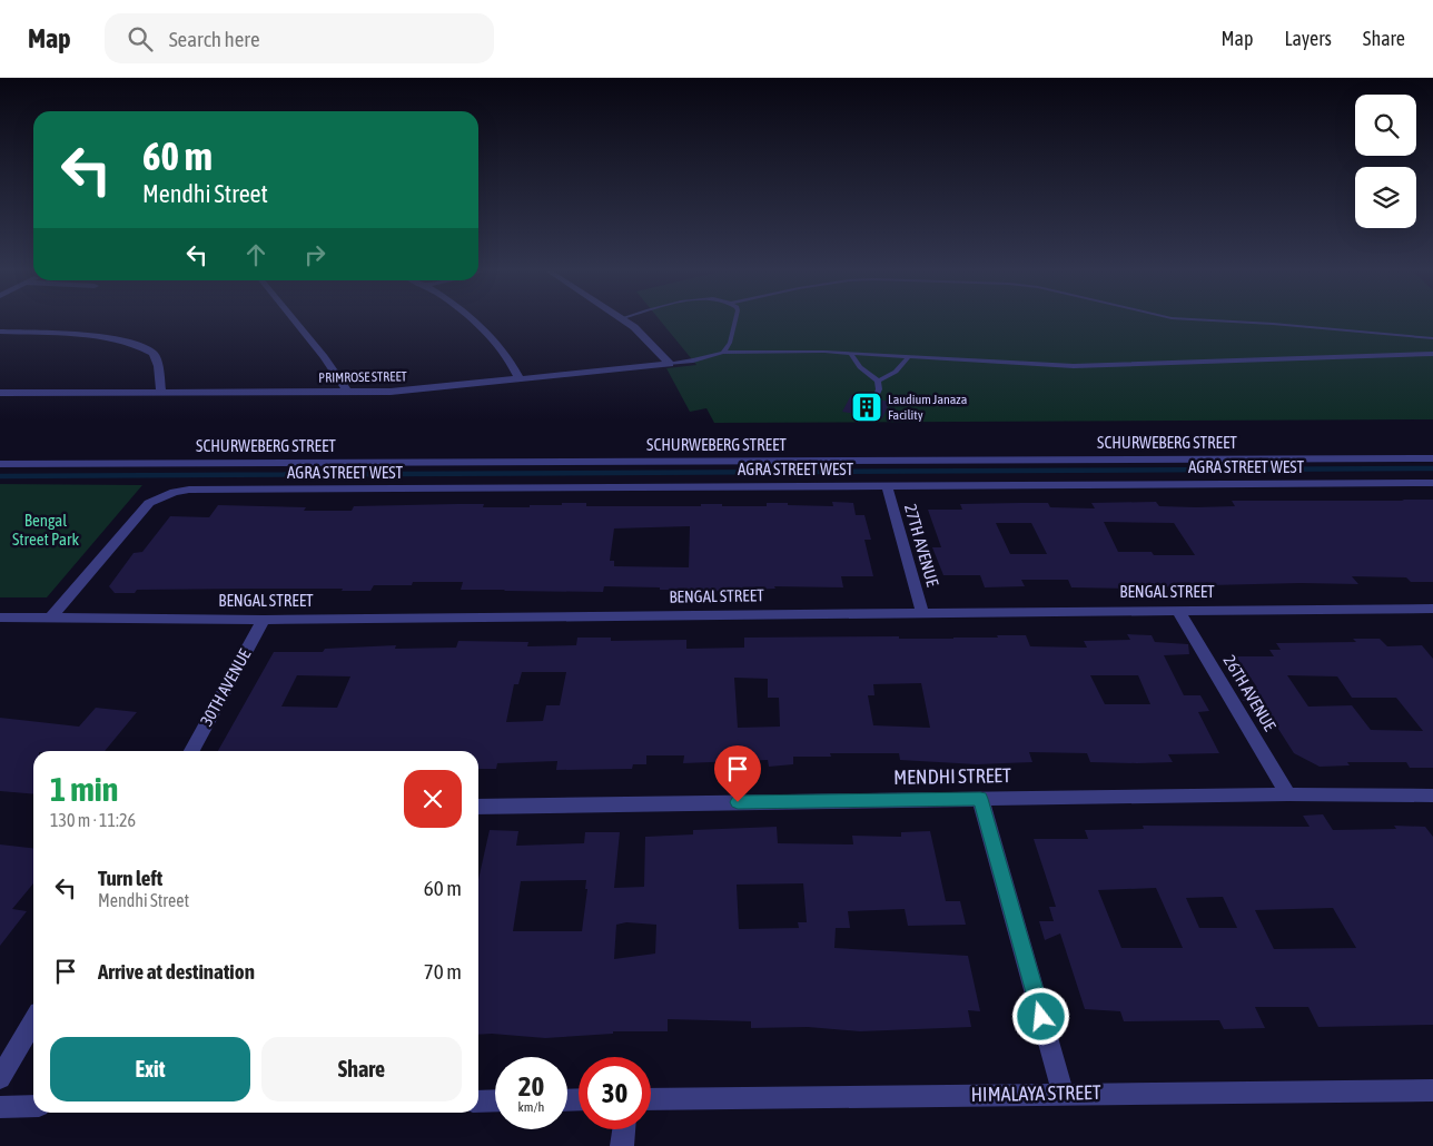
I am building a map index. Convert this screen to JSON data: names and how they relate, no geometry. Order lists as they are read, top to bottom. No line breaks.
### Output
{"streets":{"street":["PRIMROSE STREET","SCHURWEBERG STREET","AGRA STREET WEST","27TH AVENUE","BENGAL STREET","30TH AVENUE","26TH AVENUE","MENDHI STREET","HIMALAYA STREET"]},"crossings":[["AGRA STREET WEST","27TH AVENUE"],["AGRA STREET WEST","BENGAL STREET"],["27TH AVENUE","BENGAL STREET"],["BENGAL STREET","30TH AVENUE"],["BENGAL STREET","26TH AVENUE"],["26TH AVENUE","MENDHI STREET"]],"parks":["Bengal Street Park"],"places":{"building":["Laudium Janaza Facility"]},"page":{"header":"Map","search":"Search here","nav":["Map","Layers","Share"],"turn":["60 m","Mendhi Street"],"heading":["1 min","130 m · 11:26"],"list":[{"name":"Turn left","note":"Mendhi Street","value":"60 m"},{"name":"Arrive at destination","value":"70 m"}],"buttons":["Exit","Share"],"speed":"20 km/h","limit":"30"}}
